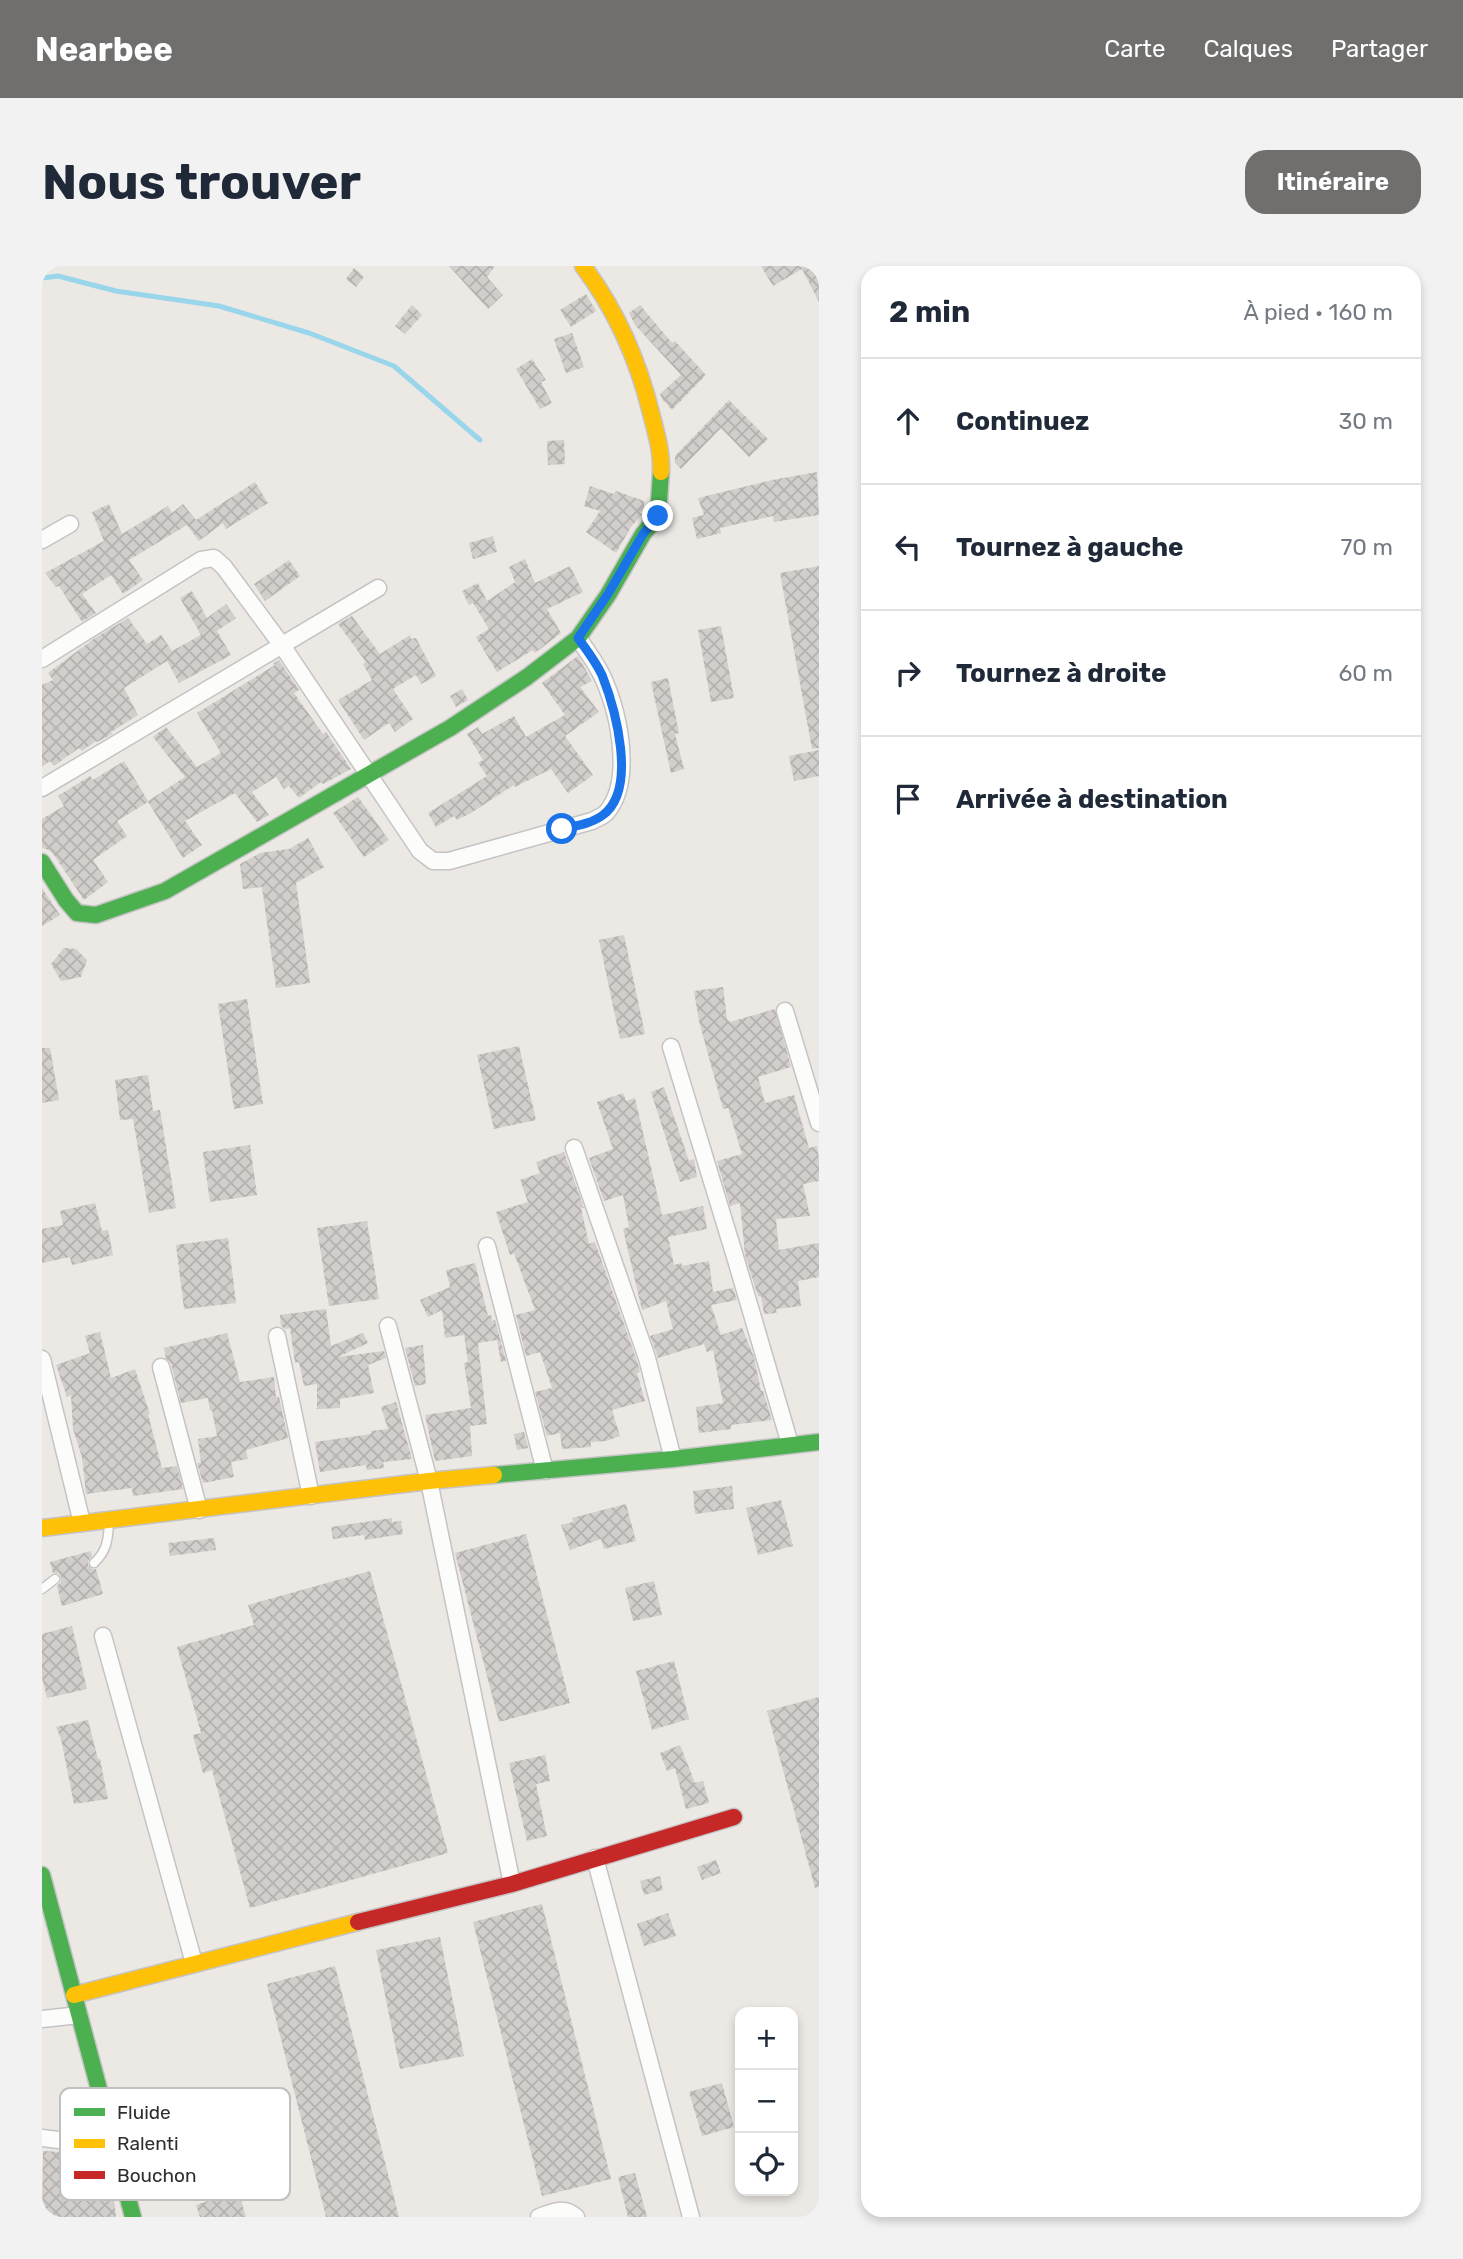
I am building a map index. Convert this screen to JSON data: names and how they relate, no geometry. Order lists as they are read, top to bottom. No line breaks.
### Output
{"legend":["Fluide","Ralenti","Bouchon"],"page":{"header":"Nearbee","nav":["Carte","Calques","Partager"],"buttons":"Itinéraire","title":"Nous trouver","heading":["2 min","À pied · 160 m"],"list":[["Continuez","30 m"],["Tournez à gauche","70 m"],["Tournez à droite","60 m"],"Arrivée à destination"],"map_buttons":["+","−"]}}
